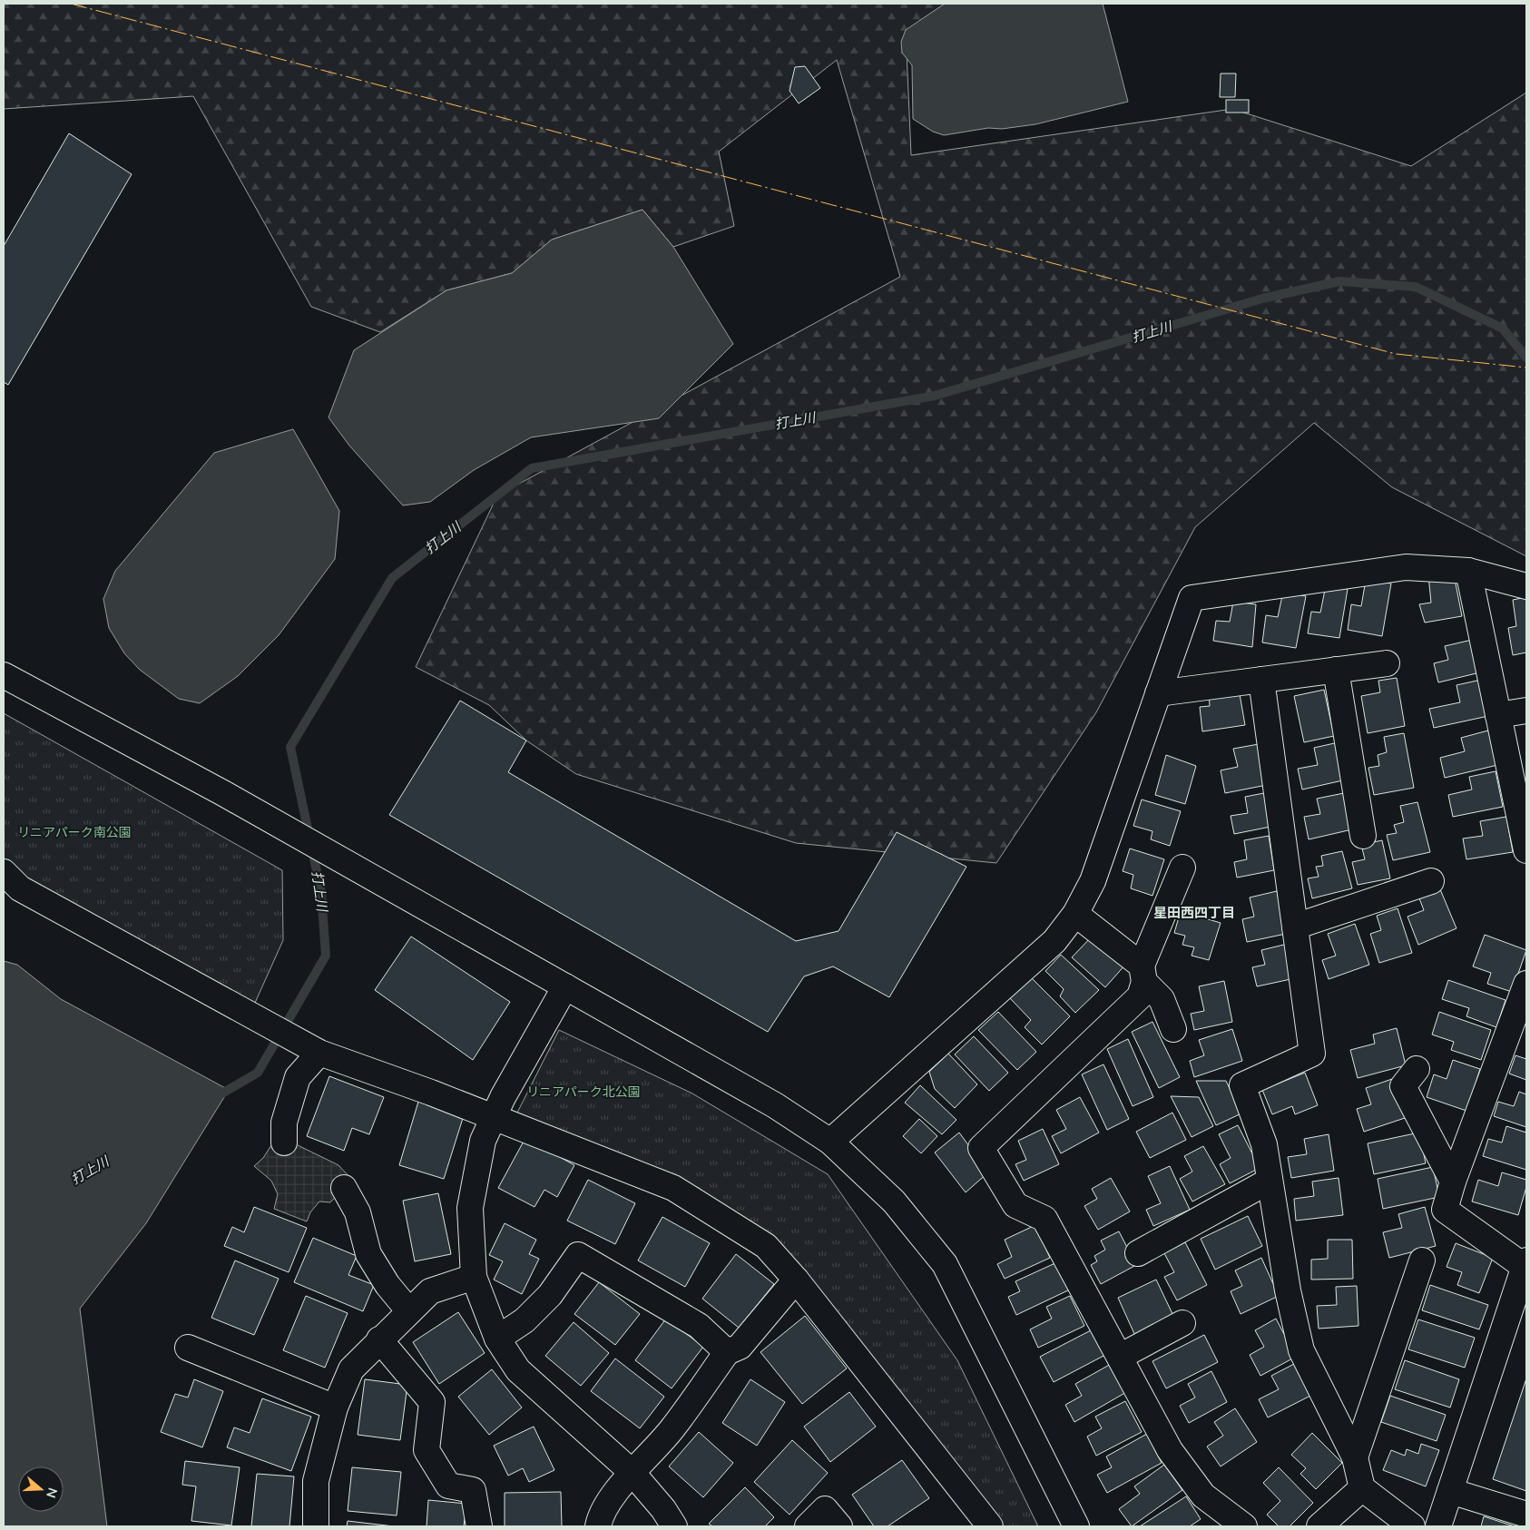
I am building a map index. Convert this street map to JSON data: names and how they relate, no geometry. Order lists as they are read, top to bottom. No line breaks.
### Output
{"districts":["星田西四丁目"],"water":["打上川"],"parks":["リニアパーク南公園","リニアパーク北公園"],"north":"right"}
